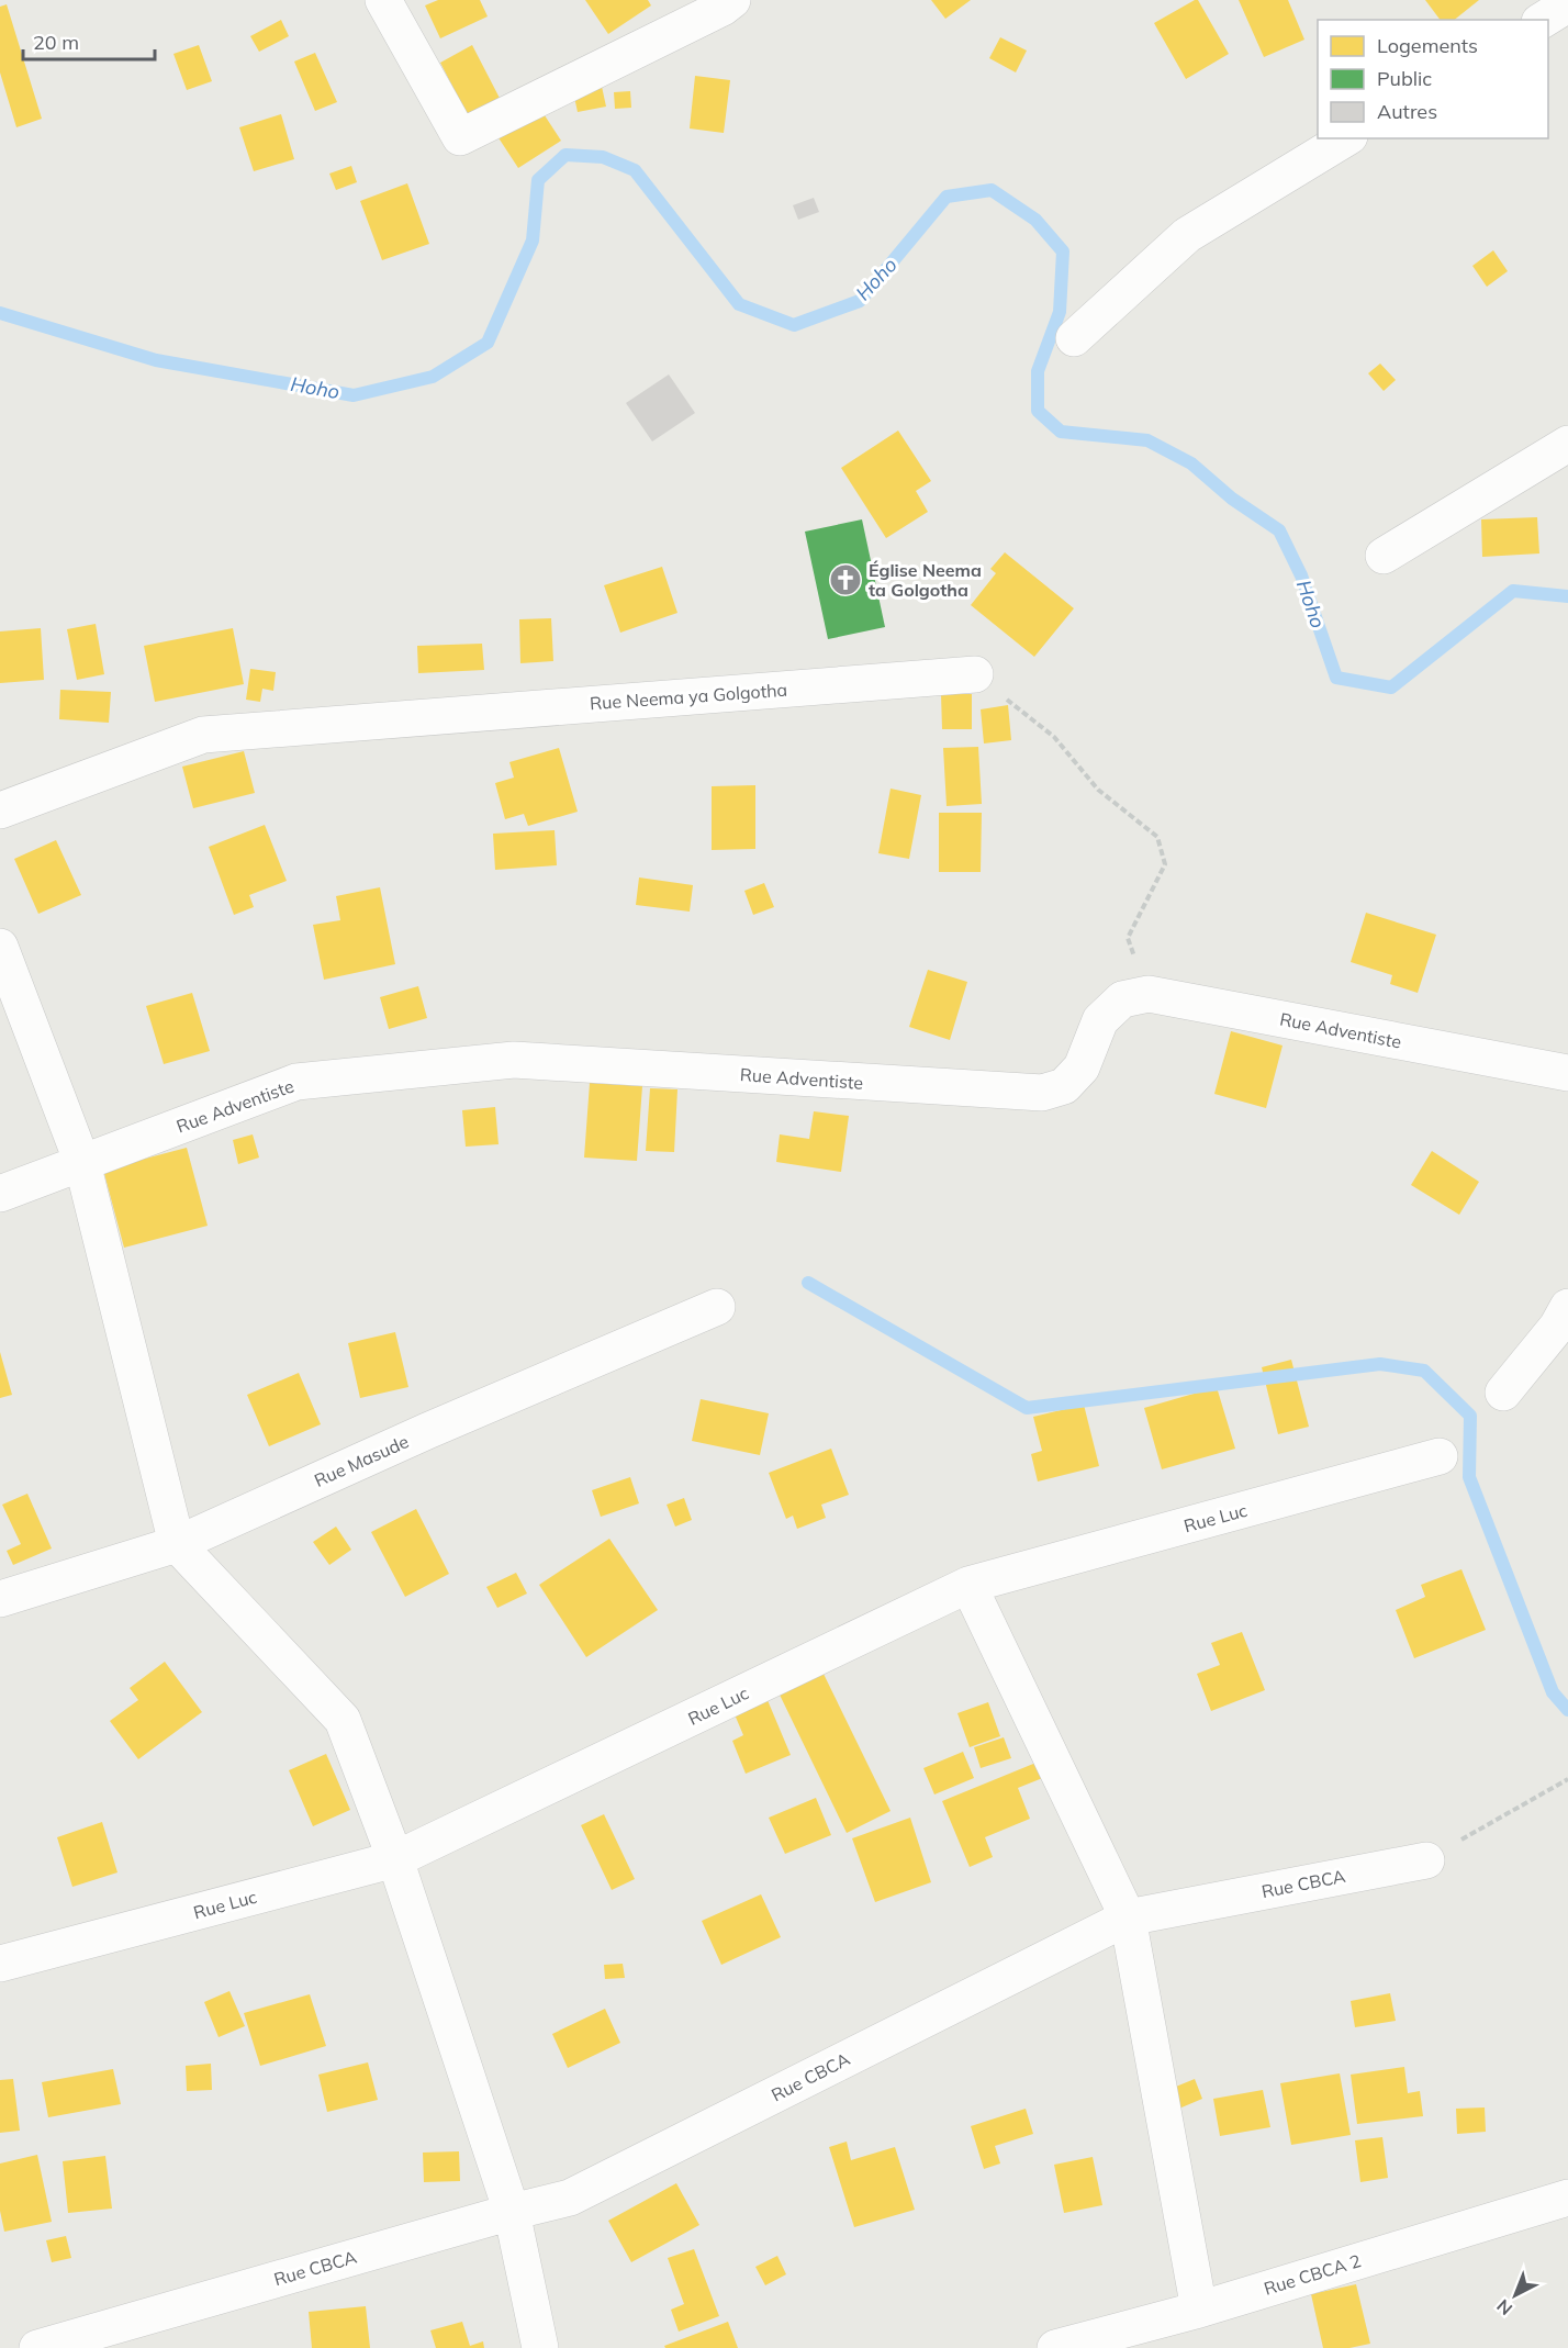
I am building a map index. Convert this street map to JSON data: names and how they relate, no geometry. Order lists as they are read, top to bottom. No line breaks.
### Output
{"streets":{"street":["Rue Neema ya Golgotha","Rue Adventiste","Rue Masude","Rue Luc","Rue CBCA","Rue CBCA 2"]},"water":["Hoho"],"places":{"church":["Église Neema ta Golgotha"]},"legend":["Logements","Public","Autres"],"scale_bar":"20 m","north":"bottom left"}
